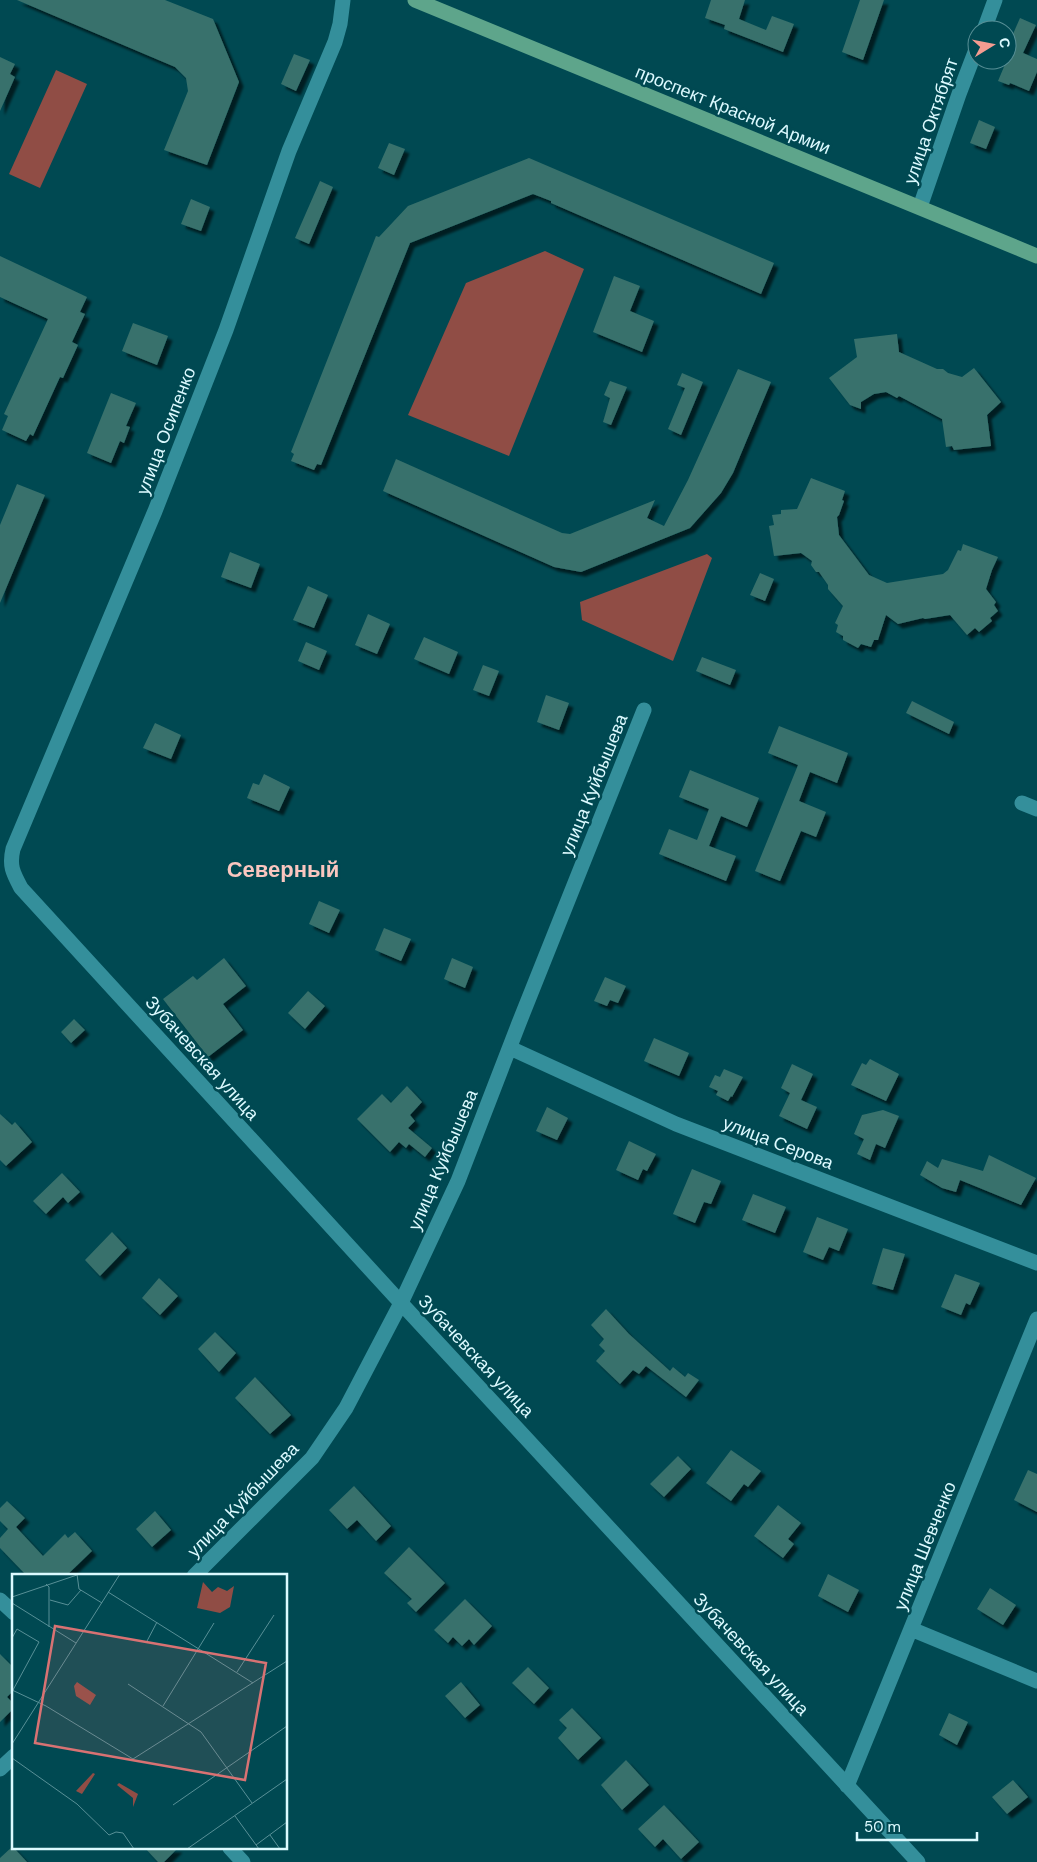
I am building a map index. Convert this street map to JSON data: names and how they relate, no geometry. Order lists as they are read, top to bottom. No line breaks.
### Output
{"streets":{"main road":["проспект Красной Армии"],"street":["улица Октябрят","улица Осипенко","улица Куйбышева","Зубачевская улица","улица Серова","улица Шевченко"]},"crossings":[["проспект Красной Армии","улица Октябрят"],["улица Осипенко","Зубачевская улица"],["улица Куйбышева","Зубачевская улица"],["улица Куйбышева","улица Серова"],["Зубачевская улица","улица Шевченко"]],"districts":["Северный"],"scale_bar":"50 m","north":"right"}
